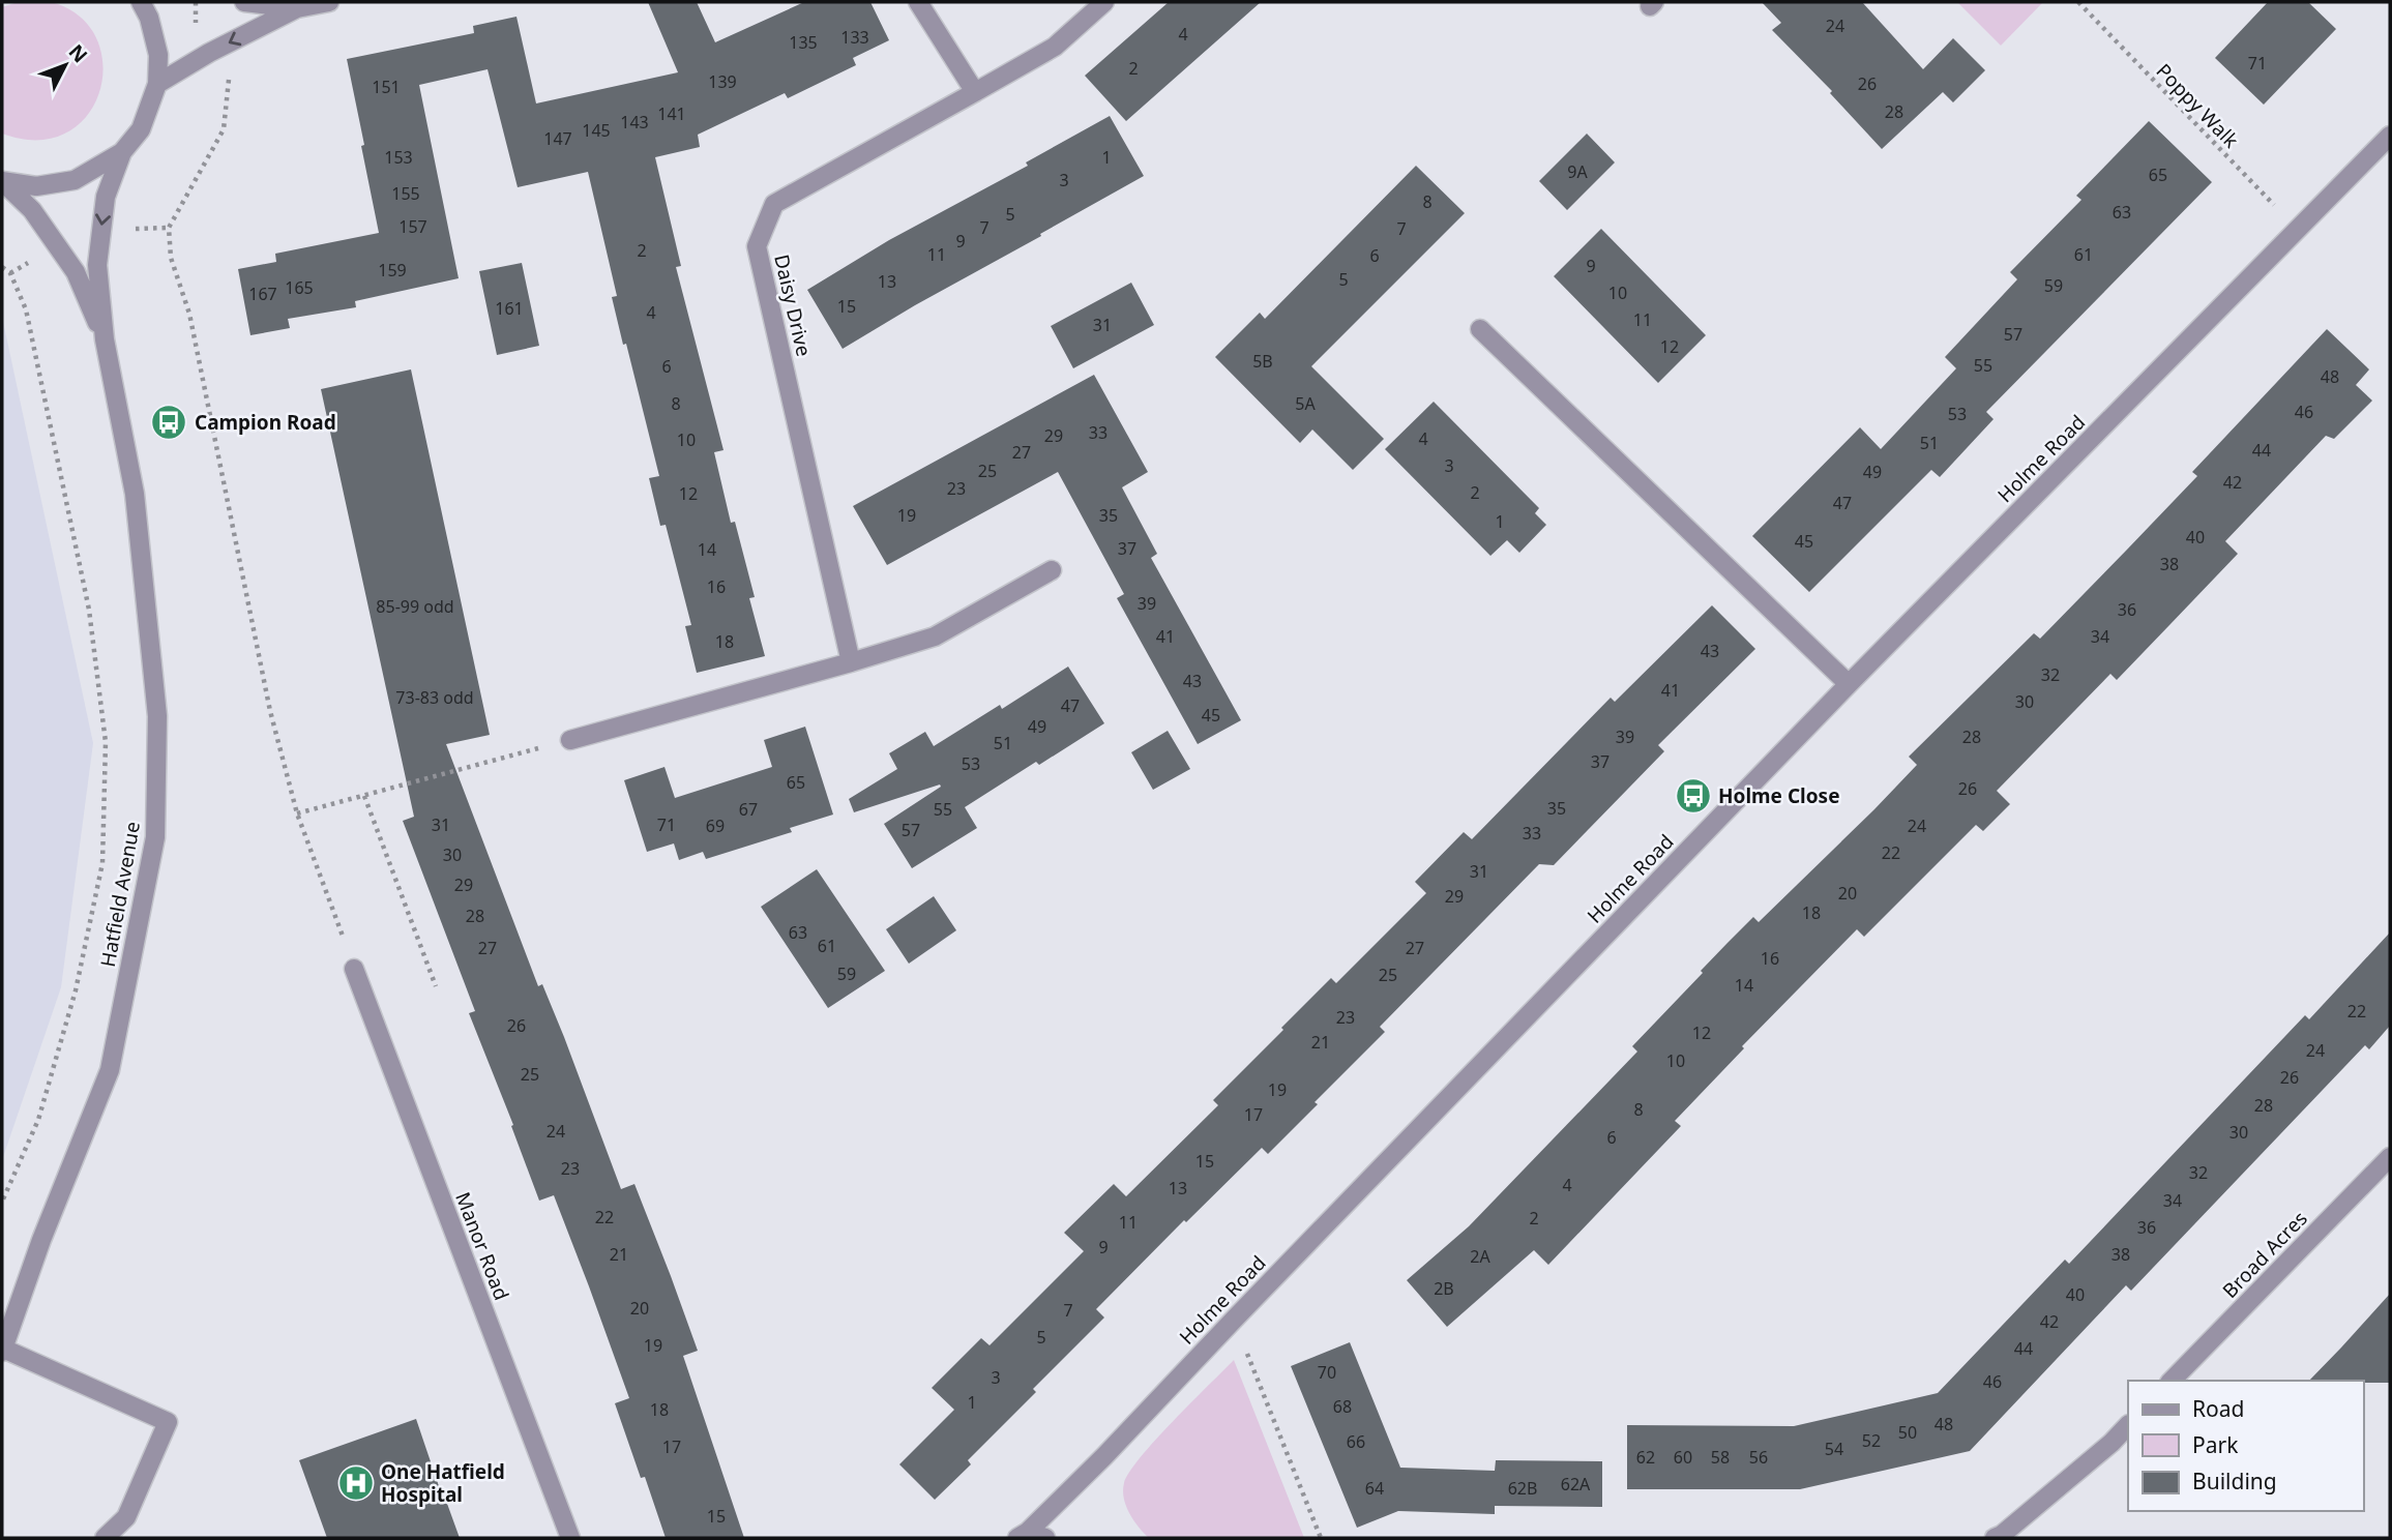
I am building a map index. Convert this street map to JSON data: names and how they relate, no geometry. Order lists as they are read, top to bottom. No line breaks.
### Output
{"streets":{"street":["Daisy Drive","Holme Road","Hatfield Avenue","Manor Road","Broad Acres"],"path":["Poppy Walk"]},"crossings":[["Poppy Walk","Holme Road"]],"places":{"bus stop":["Campion Road","Holme Close"],"hospital":["One Hatfield Hospital"]},"house_numbers":["24","4","133","135","71","2","139","26","151","28","141","143","145","147","153","1","9A","65","3","155","8","63","5","157","7","7","9","2","11","61","6","9","159","5","13","59","165","10","167","15","161","4","11","31","57","12","5B","55","6","48","8","5A","46","53","33","29","4","10","51","44","27","3","25","49","42","23","2","12","47","19","35","1","40","45","37","14","38","16","39","85-99 odd","36","41","34","18","43","32","43","41","73-83 odd","30","47","45","49","39","28","51","37","53","65","26","35","67","55","31","71","69","24","57","33","22","30","31","29","20","29","18","28","63","61","27","27","16","59","25","14","22","23","26","12","21","24","10","25","26","19","28","8","17","24","30","6","15","23","32","4","13","34","22","2","11","36","9","21","38","2A","2B","40","20","7","42","5","19","44","70","3","46","1","68","18","48","50","52","66","17","54","62","60","58","56","62A","64","62B","15"],"legend":["Road","Park","Building"],"north":"top right"}
